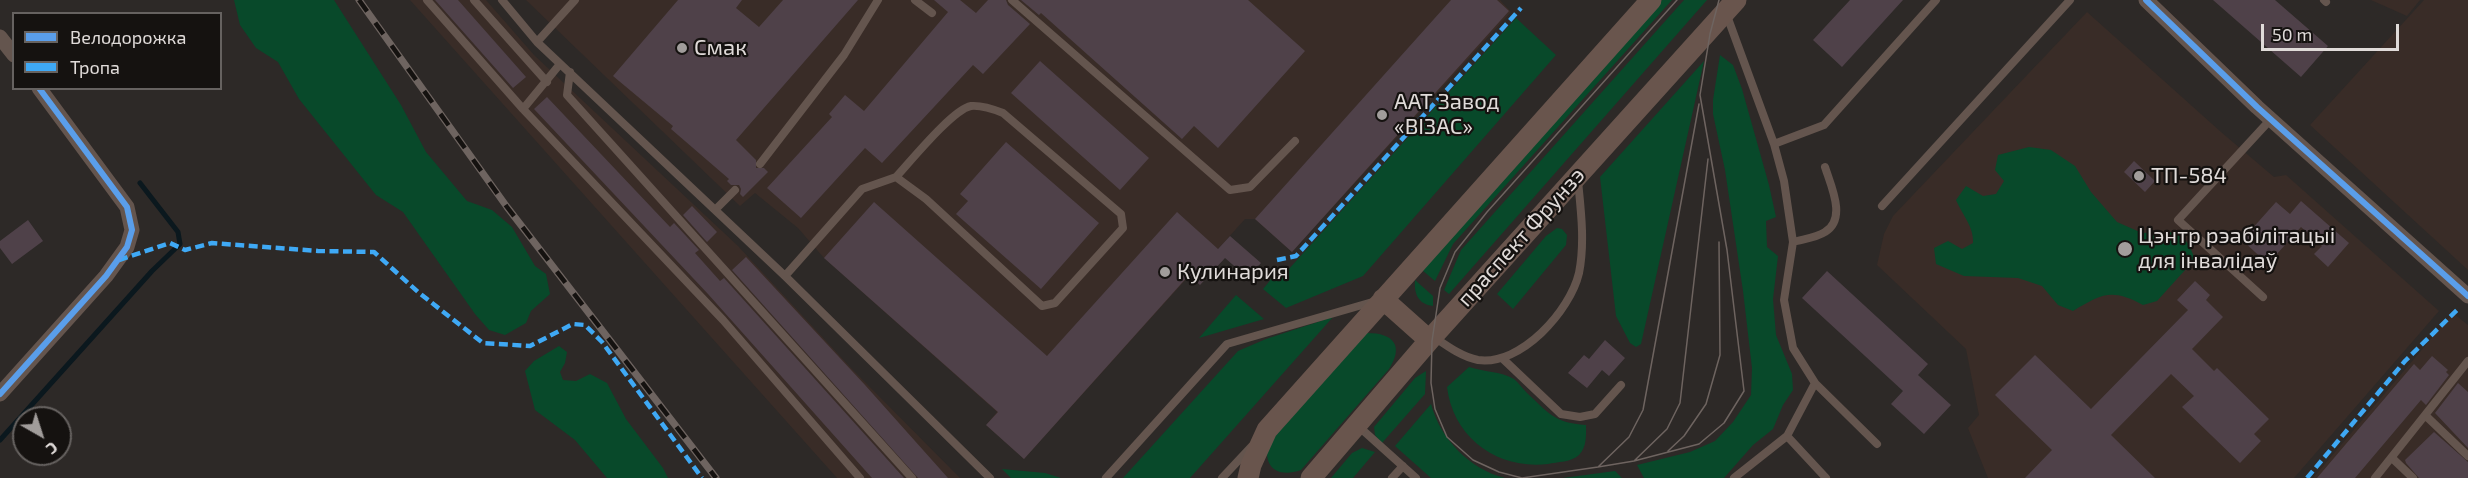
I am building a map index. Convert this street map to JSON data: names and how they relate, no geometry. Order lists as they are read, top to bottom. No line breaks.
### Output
{"streets":{"main road":["праспект Фрунзэ"]},"places":["Смак","ААТ Завод «ВІЗАС»","ТП-584","Цэнтр рэабілітацыі для інвалідаў","Кулинария"],"legend":["Велодорожка","Тропа"],"scale_bar":"50 m","north":"bottom right"}
